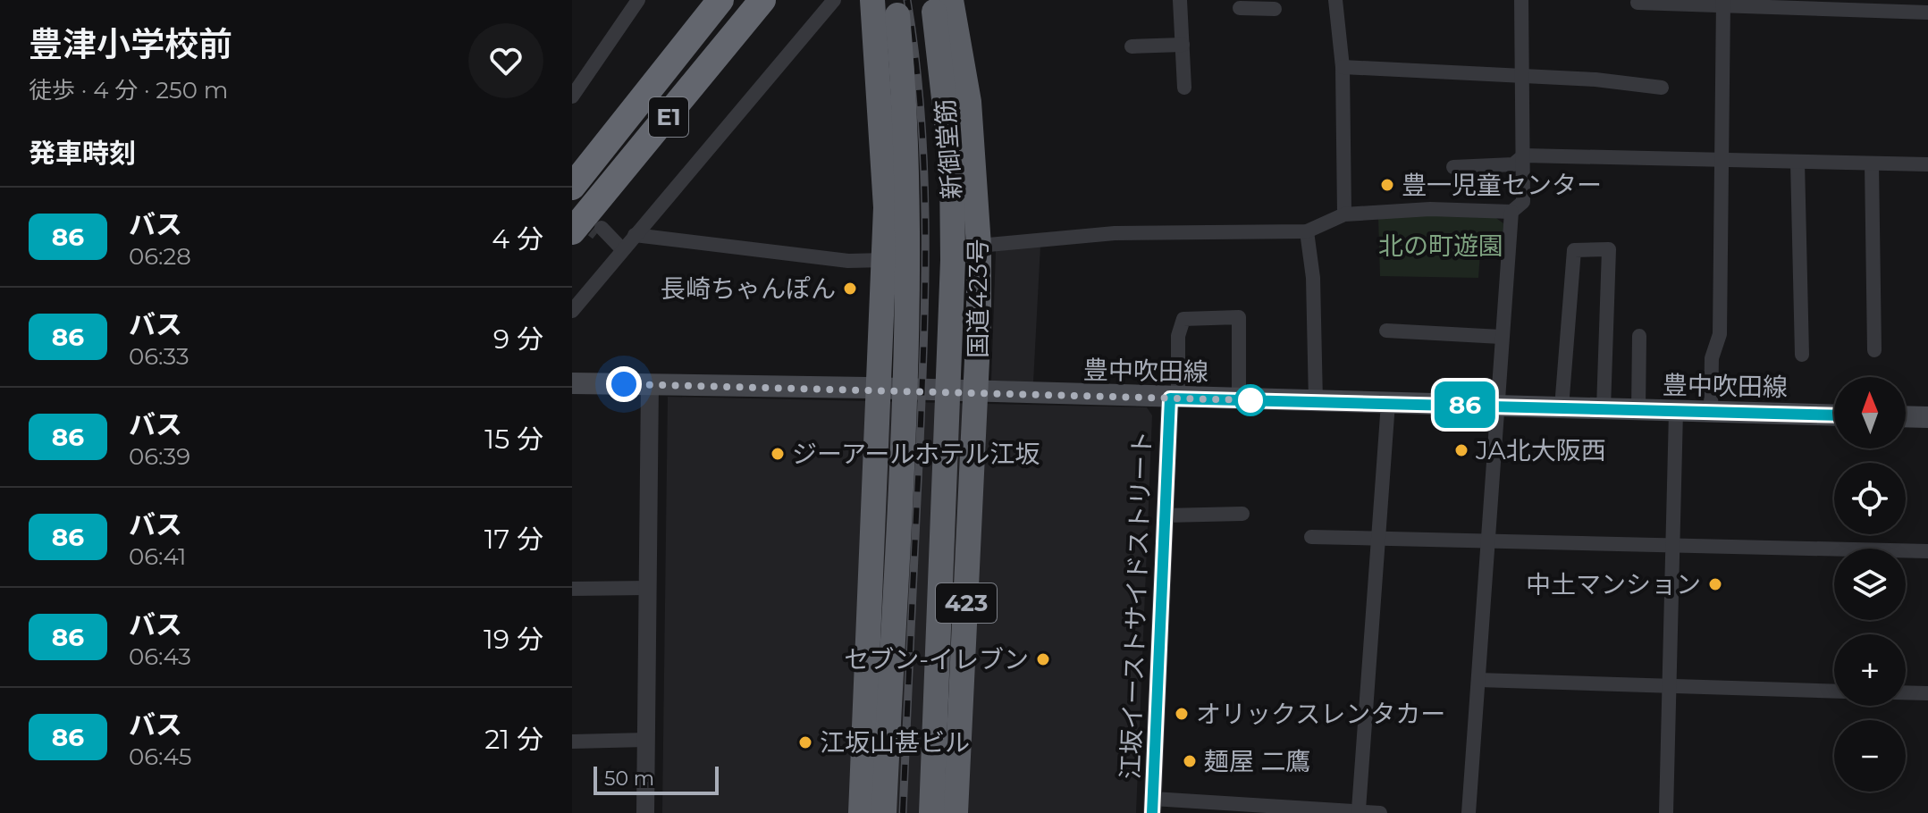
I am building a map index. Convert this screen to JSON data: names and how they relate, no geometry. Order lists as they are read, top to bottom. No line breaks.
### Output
{"streets":{"highway":["E1","新御堂筋","国道423号","423"],"main road":["豊中吹田線"],"street":["江坂イーストサイドストリート"]},"crossings":[["新御堂筋","国道423号"],["国道423号","豊中吹田線"],["豊中吹田線","江坂イーストサイドストリート"]],"parks":["北の町遊園"],"places":["豊一児童センター","長崎ちゃんぽん","JA北大阪西","ジーアールホテル江坂","中土マンション","セブン-イレブン","オリックスレンタカー","江坂山甚ビル","麺屋 二鷹"],"lines":["bus line 86"],"scale_bar":"50 m","north":"top","page":{"heading":[["豊津小学校前","徒歩 · 4 分 · 250 m"],"発車時刻"],"on_map":"86","list":[{"mark":"86","name":"バス","note":"06:28","value":"4 分"},{"mark":"86","name":"バス","note":"06:33","value":"9 分"},{"mark":"86","name":"バス","note":"06:39","value":"15 分"},{"mark":"86","name":"バス","note":"06:41","value":"17 分"},{"mark":"86","name":"バス","note":"06:43","value":"19 分"},{"mark":"86","name":"バス","note":"06:45","value":"21 分"}],"map_buttons":["+","−"],"scale":"50 m"}}
